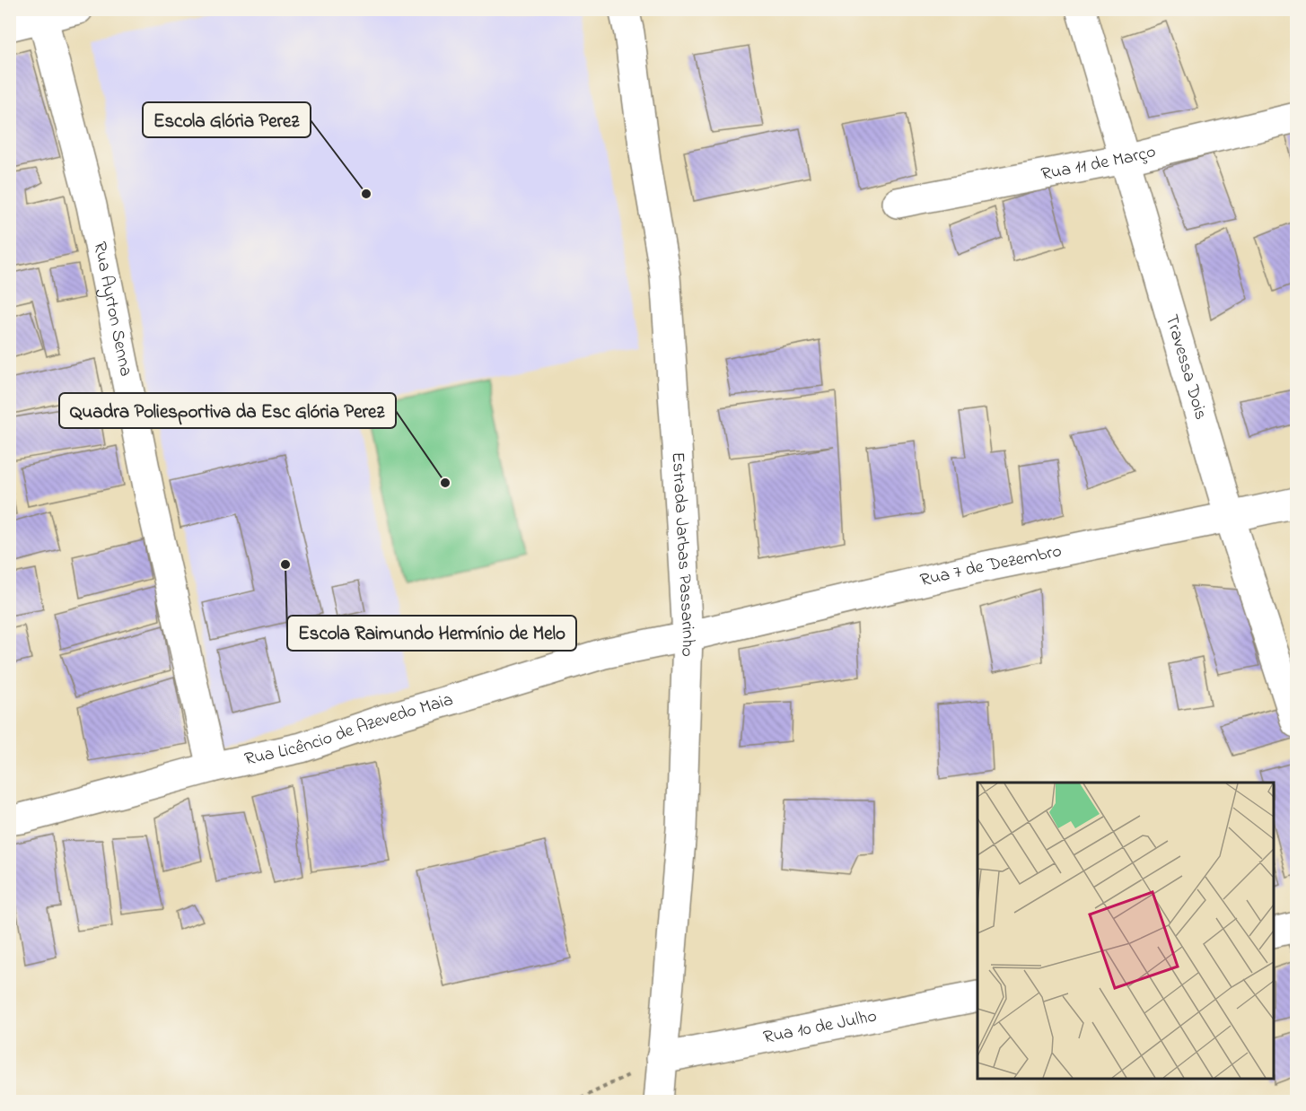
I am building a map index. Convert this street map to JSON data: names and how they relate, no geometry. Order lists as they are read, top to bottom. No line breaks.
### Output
{"streets":{"street":["Rua 11 de Março","Rua Ayrton Senna","Travessa Dois","Estrada Jarbas Passarinho","Rua 7 de Dezembro","Rua Licêncio de Azevedo Maia","Rua 10 de Julho"]},"crossings":[["Rua 11 de Março","Travessa Dois"],["Rua Ayrton Senna","Rua Licêncio de Azevedo Maia"],["Travessa Dois","Rua 7 de Dezembro"],["Estrada Jarbas Passarinho","Rua 7 de Dezembro"],["Estrada Jarbas Passarinho","Rua Licêncio de Azevedo Maia"],["Estrada Jarbas Passarinho","Rua 10 de Julho"],["Rua 7 de Dezembro","Rua Licêncio de Azevedo Maia"]],"places":["Escola Glória Perez","Quadra Poliesportiva da Esc Glória Perez","Escola Raimundo Hermínio de Melo"]}
